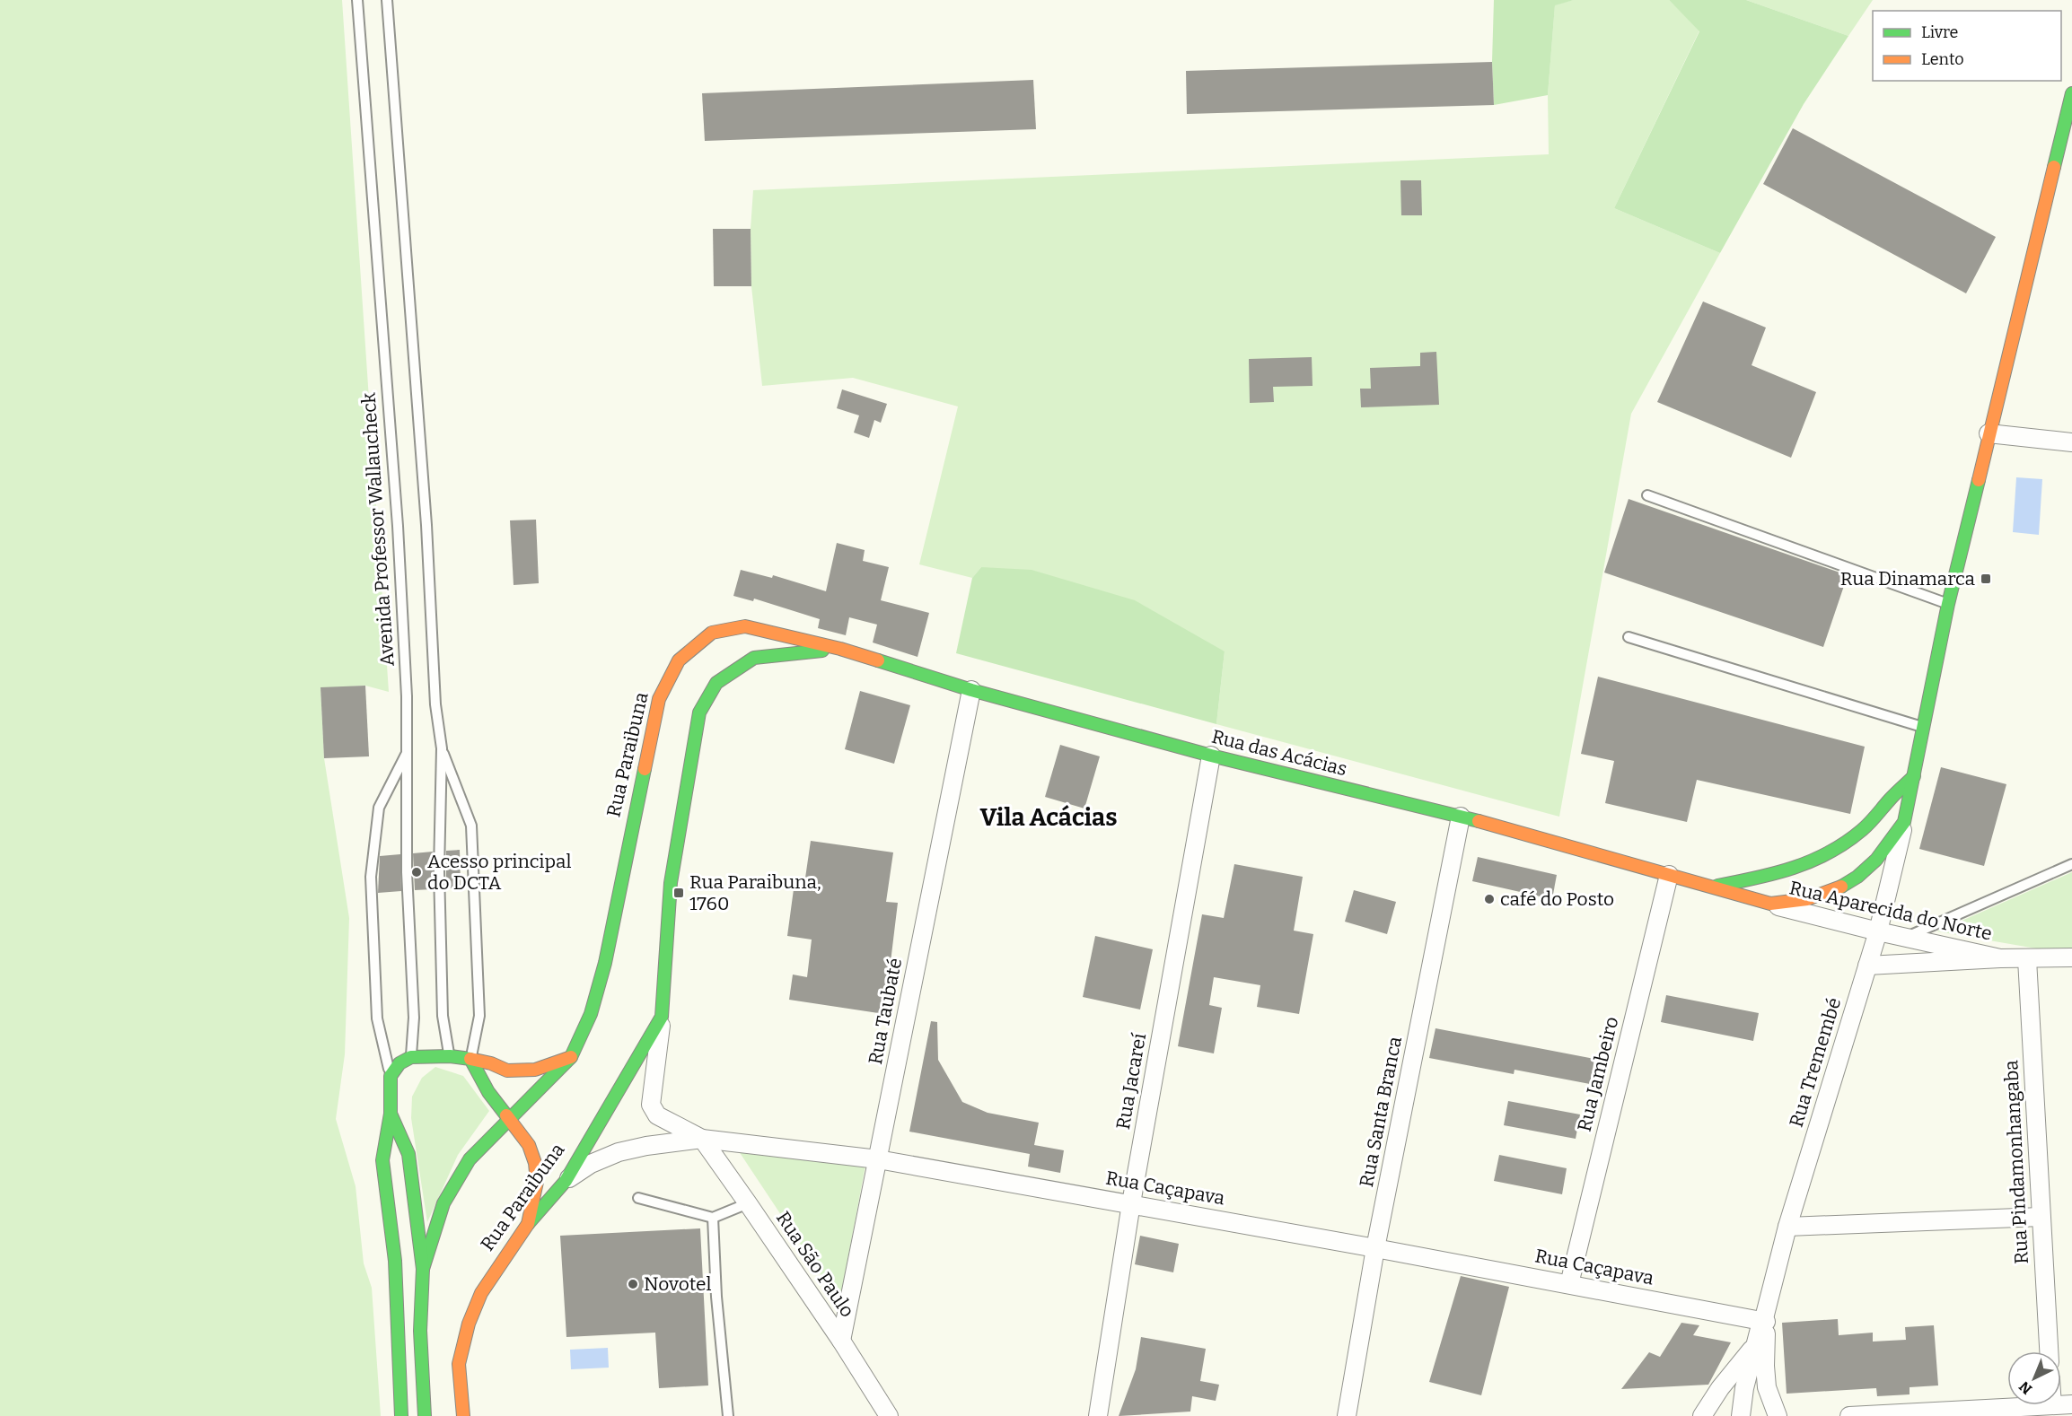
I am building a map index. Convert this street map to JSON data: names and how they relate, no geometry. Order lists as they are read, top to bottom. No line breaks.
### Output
{"streets":{"main road":["Rua das Acácias","Rua Paraibuna"],"street":["Rua Aparecida do Norte","Rua Taubaté","Rua Tremembé","Rua Jambeiro","Rua Jacareí","Rua Santa Branca","Rua Pindamonhangaba","Rua Caçapava","Rua São Paulo"],"lane":["Avenida Professor Wallaucheck"]},"crossings":[["Rua das Acácias","Rua Paraibuna"],["Rua das Acácias","Rua Aparecida do Norte"],["Rua das Acácias","Rua Taubaté"],["Rua das Acácias","Rua Tremembé"],["Rua das Acácias","Rua Jambeiro"],["Rua das Acácias","Rua Jacareí"],["Rua das Acácias","Rua Santa Branca"],["Rua Paraibuna","Rua Caçapava"],["Rua Paraibuna","Rua São Paulo"],["Rua Aparecida do Norte","Rua Tremembé"],["Rua Aparecida do Norte","Rua Pindamonhangaba"],["Rua Taubaté","Rua Caçapava"],["Rua Taubaté","Rua São Paulo"],["Rua Tremembé","Rua Caçapava"],["Rua Jambeiro","Rua Caçapava"],["Rua Jacareí","Rua Caçapava"],["Rua Santa Branca","Rua Caçapava"],["Rua Caçapava","Rua São Paulo"]],"districts":["Vila Acácias"],"places":{"transit":["Rua Dinamarca","Rua Paraibuna, 1760"],"other":["Acesso principal do DCTA","café do Posto","Novotel"]},"legend":["Livre","Lento"],"north":"bottom left"}
